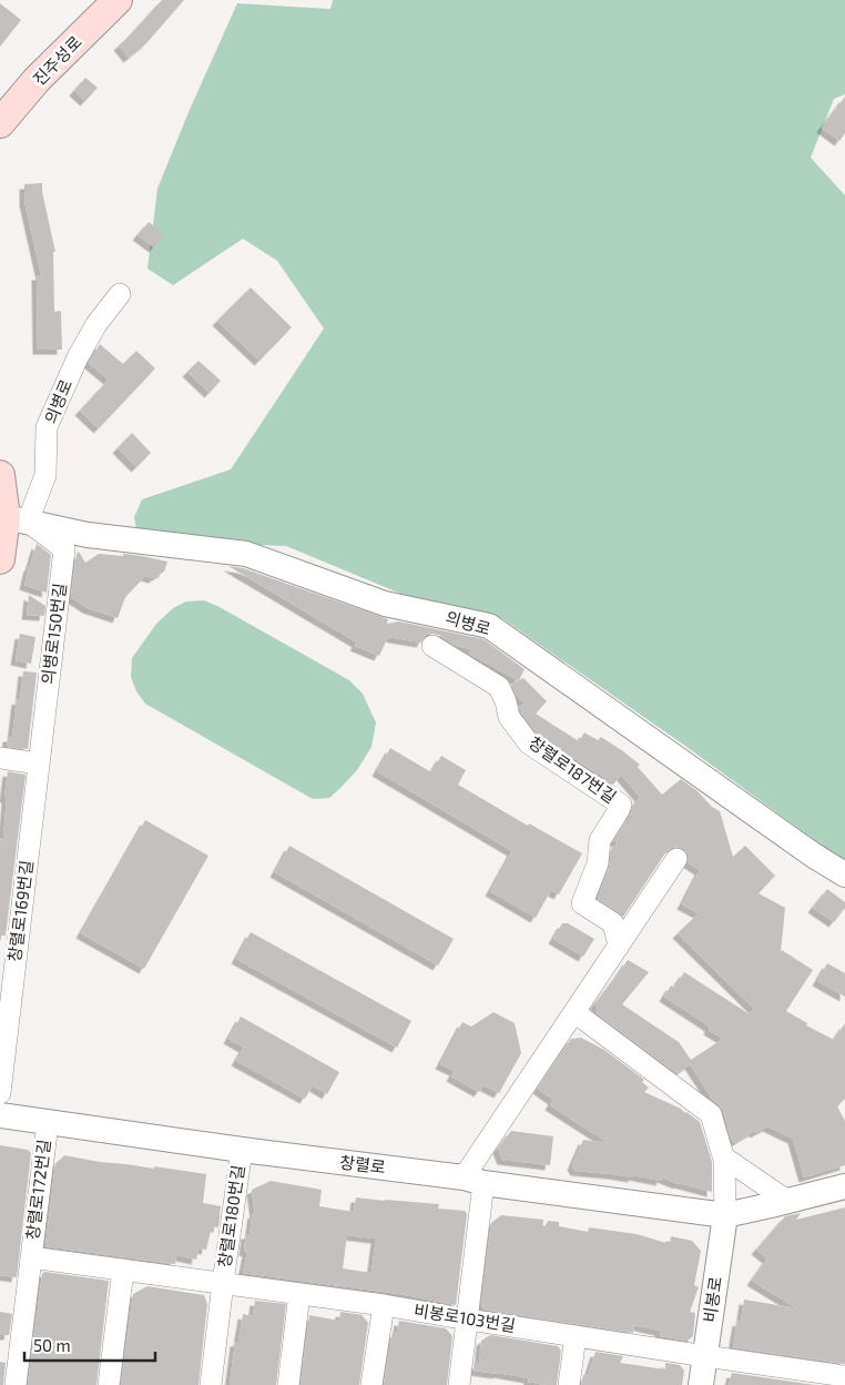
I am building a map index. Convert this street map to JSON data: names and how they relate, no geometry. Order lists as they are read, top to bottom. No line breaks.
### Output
{"streets":{"main road":["진주성로"],"street":["의병로","의병로150번길","창렬로187번길","창렬로169번길","창렬로","창렬로172번길","창렬로180번길","비봉로","비봉로103번길"]},"crossings":[["의병로","의병로150번길"],["의병로150번길","창렬로169번길"],["창렬로","창렬로172번길"],["창렬로","창렬로180번길"],["창렬로","비봉로"],["창렬로172번길","창렬로180번길"],["창렬로180번길","비봉로103번길"],["비봉로","비봉로103번길"]],"scale_bar":"50 m"}
